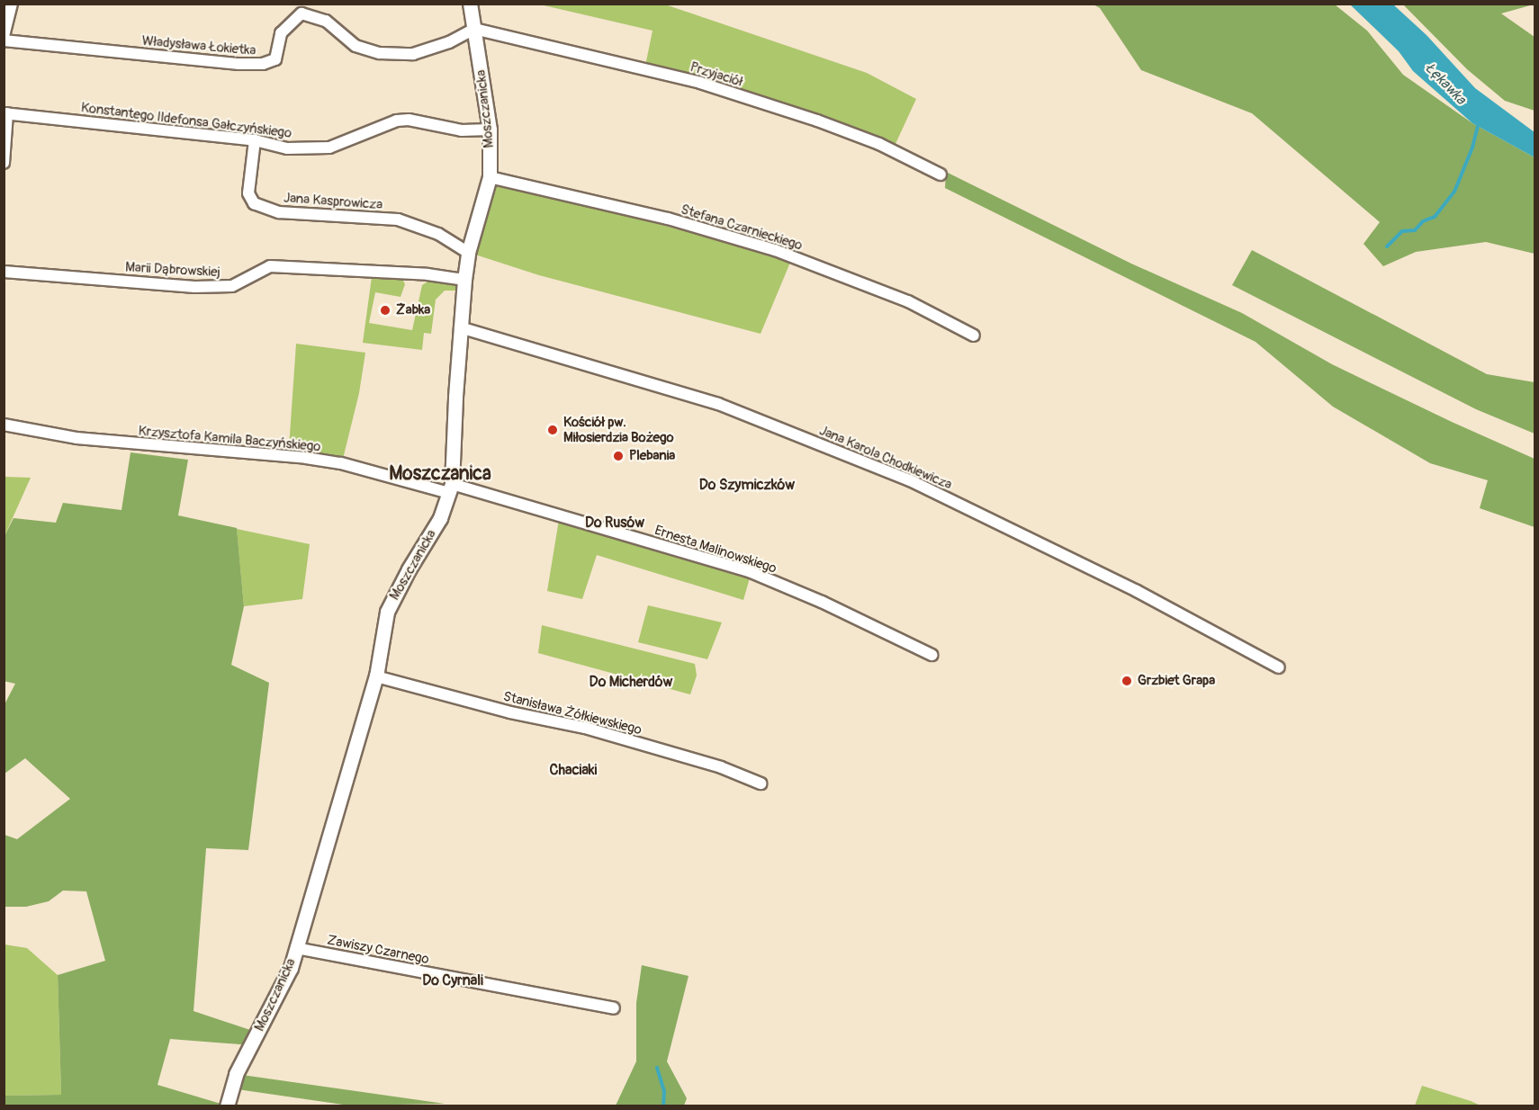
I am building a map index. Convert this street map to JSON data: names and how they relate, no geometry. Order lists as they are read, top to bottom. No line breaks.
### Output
{"streets":{"street":["Władysława Łokietka","Przyjaciół","Moszczanicka","Konstantego Ildefonsa Gałczyńskiego","Jana Kasprowicza","Stefana Czarnieckiego","Marii Dąbrowskiej","Krzysztofa Kamila Baczyńskiego","Jana Karola Chodkiewicza","Ernesta Malinowskiego","Stanisława Żółkiewskiego","Zawiszy Czarnego"]},"crossings":[["Władysława Łokietka","Przyjaciół"],["Władysława Łokietka","Moszczanicka"],["Przyjaciół","Moszczanicka"],["Moszczanicka","Konstantego Ildefonsa Gałczyńskiego"],["Moszczanicka","Jana Kasprowicza"],["Moszczanicka","Stefana Czarnieckiego"],["Moszczanicka","Marii Dąbrowskiej"],["Moszczanicka","Krzysztofa Kamila Baczyńskiego"],["Moszczanicka","Jana Karola Chodkiewicza"],["Moszczanicka","Ernesta Malinowskiego"],["Moszczanicka","Stanisława Żółkiewskiego"],["Moszczanicka","Zawiszy Czarnego"],["Konstantego Ildefonsa Gałczyńskiego","Jana Kasprowicza"],["Krzysztofa Kamila Baczyńskiego","Ernesta Malinowskiego"]],"districts":["Moszczanica","Do Szymiczków","Do Rusów","Do Micherdów","Chaciaki","Do Cyrnali"],"water":["Łękawka"],"places":["Żabka","Kościół pw. Miłosierdzia Bożego","Plebania","Grzbiet Grapa"]}
